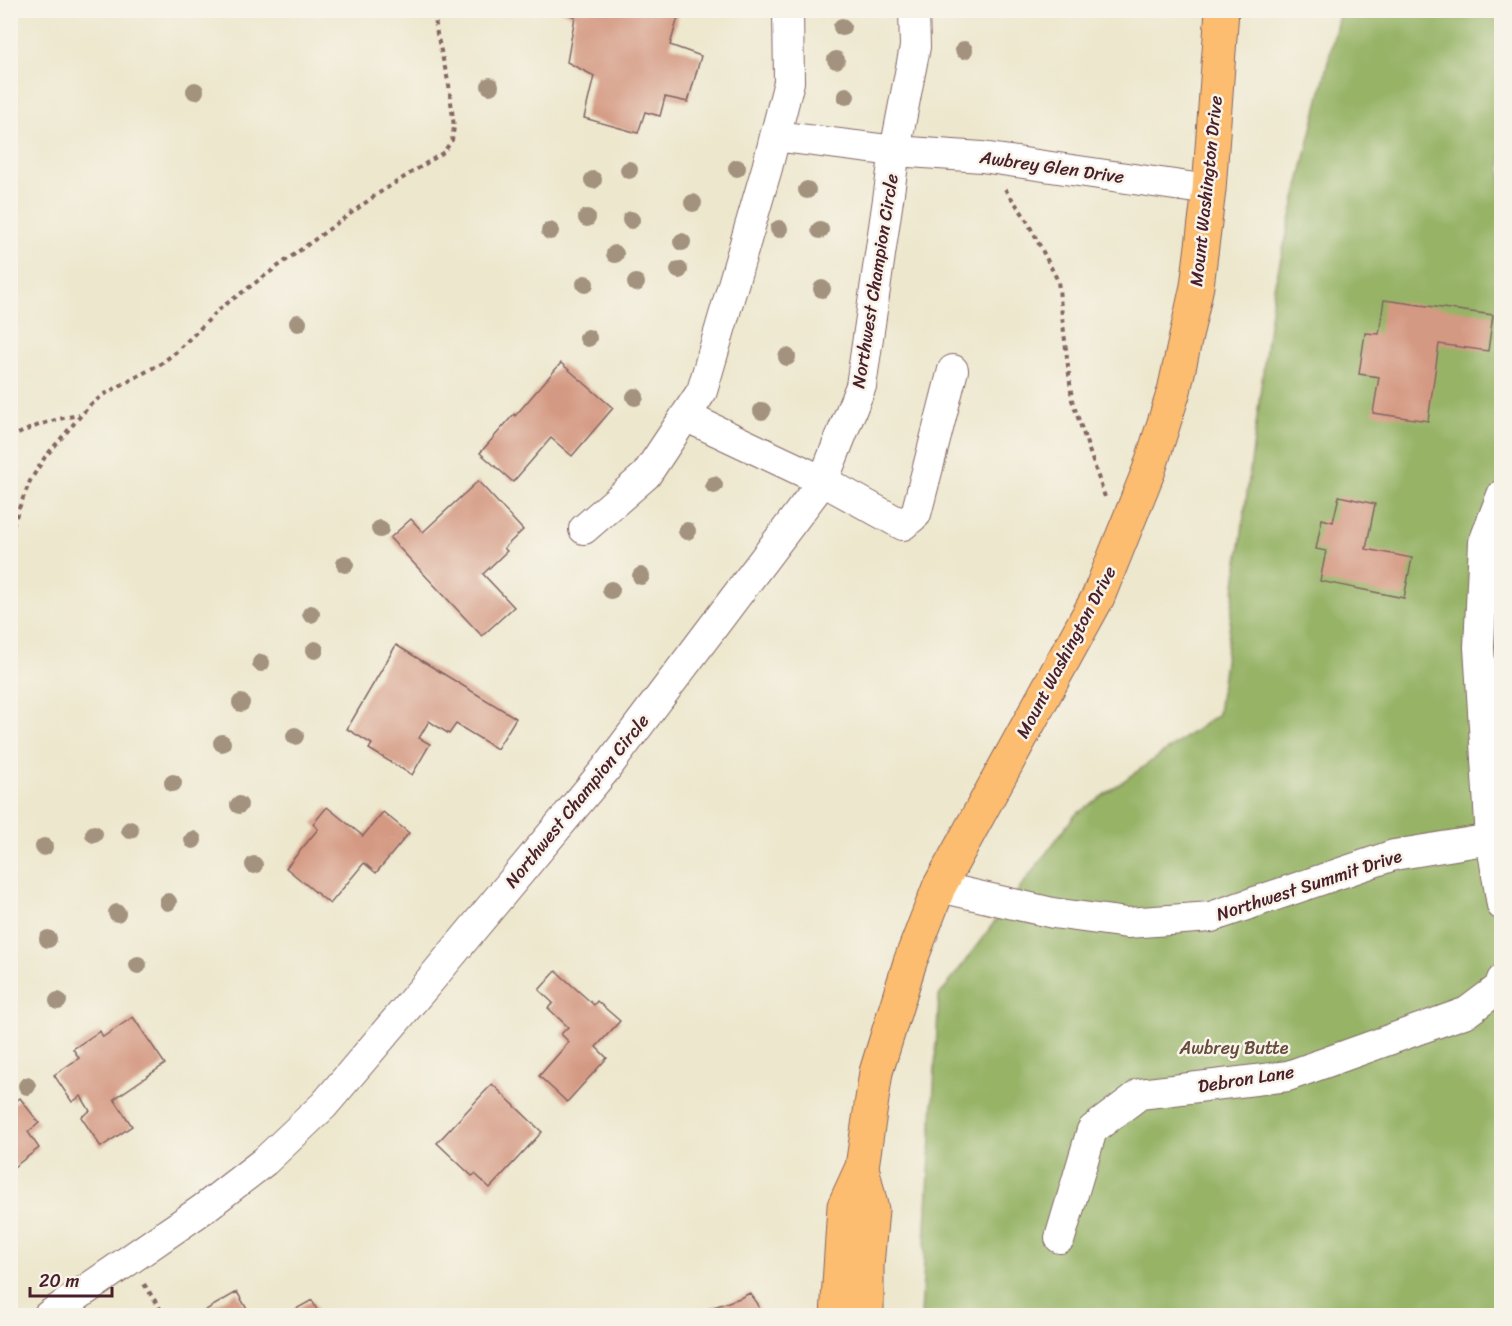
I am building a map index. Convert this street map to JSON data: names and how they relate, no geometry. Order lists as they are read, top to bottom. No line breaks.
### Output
{"streets":{"main road":["Mount Washington Drive"],"street":["Awbrey Glen Drive","Northwest Champion Circle","Northwest Summit Drive","Debron Lane"]},"crossings":[["Awbrey Glen Drive","Mount Washington Drive"],["Awbrey Glen Drive","Northwest Champion Circle"],["Mount Washington Drive","Northwest Summit Drive"]],"parks":["Awbrey Butte"],"scale_bar":"20 m"}
